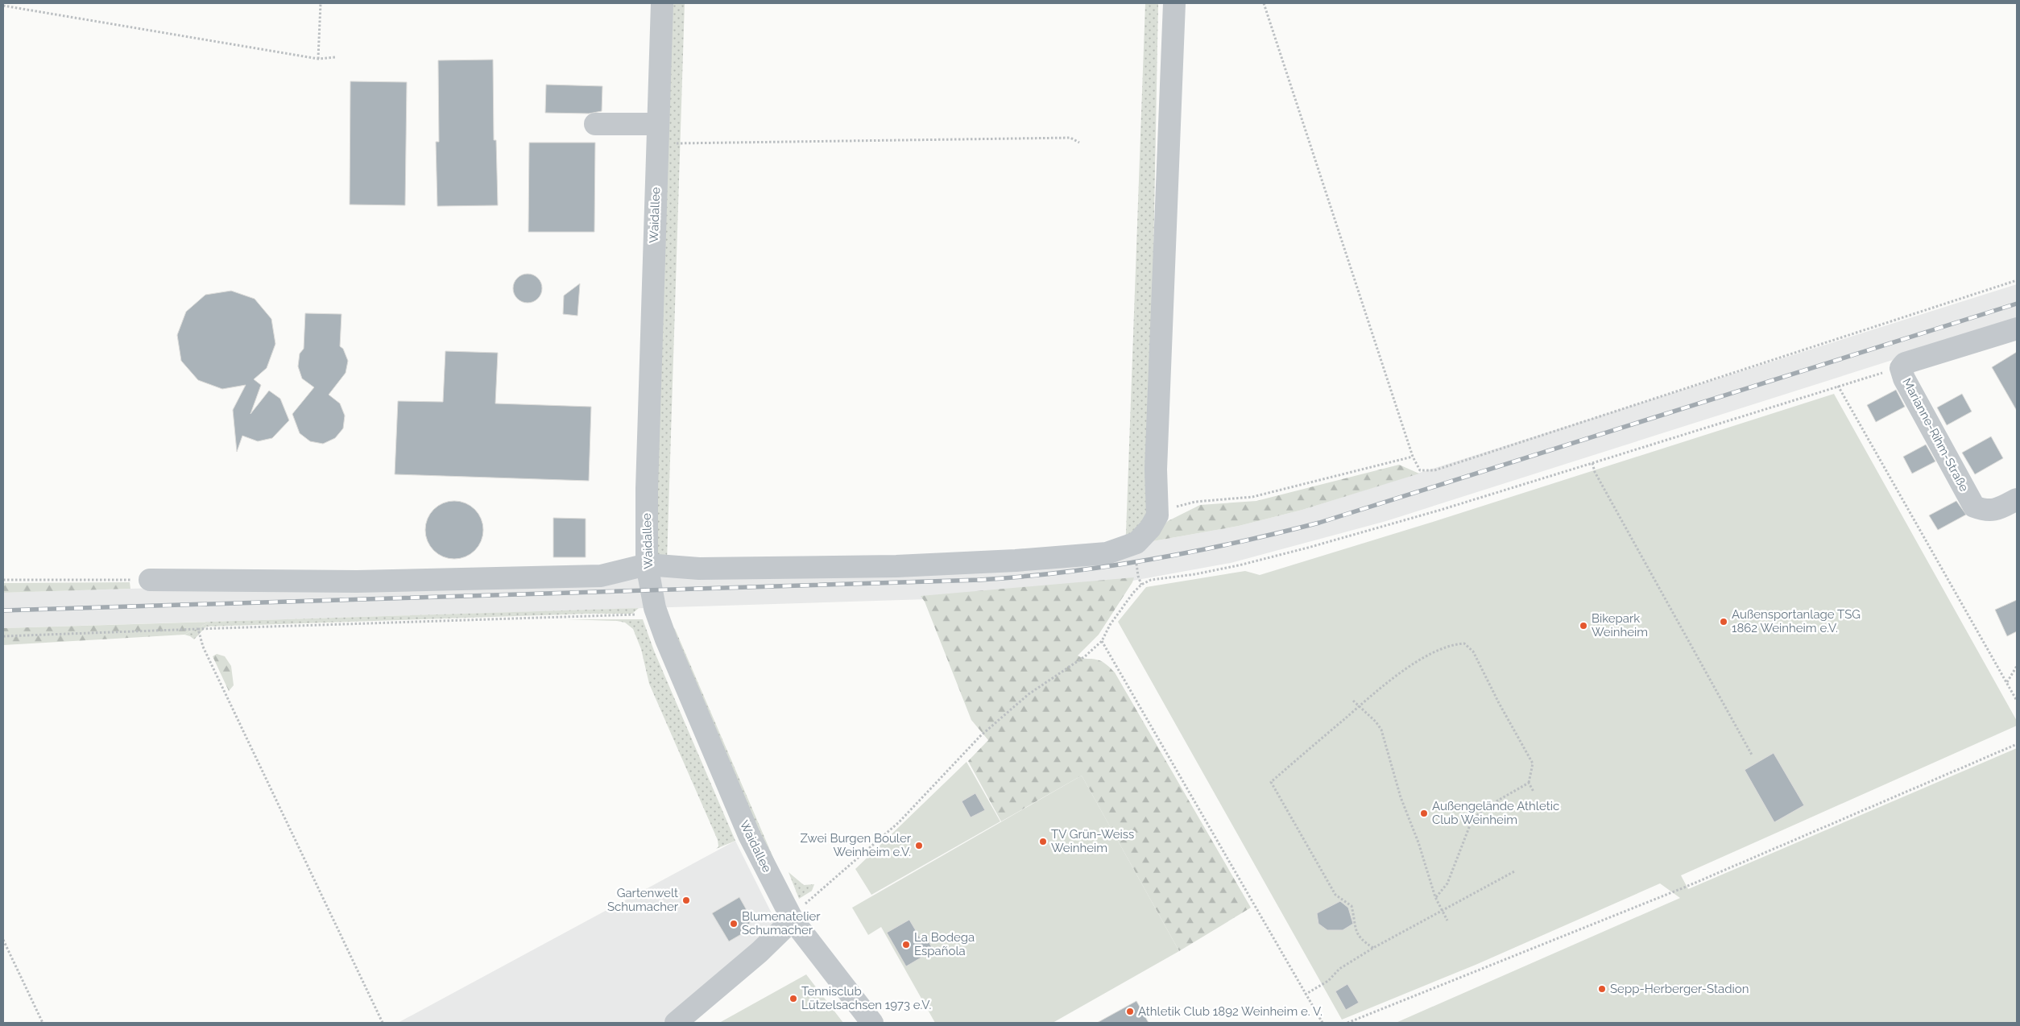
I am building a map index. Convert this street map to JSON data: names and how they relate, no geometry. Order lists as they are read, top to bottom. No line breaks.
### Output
{"streets":{"street":["Waidallee","Marianne-Rihm-Straße"]},"places":["Außensportanlage TSG 1862 Weinheim e.V.","Bikepark Weinheim","Außengelände Athletic Club Weinheim","TV Grün-Weiss Weinheim","Zwei Burgen Bouler Weinheim e.V.","Gartenwelt Schumacher","Blumenatelier Schumacher","La Bodega Española","Sepp-Herberger-Stadion","Tennisclub Lützelsachsen 1973 e.V.","Athletik Club 1892 Weinheim e. V."]}
